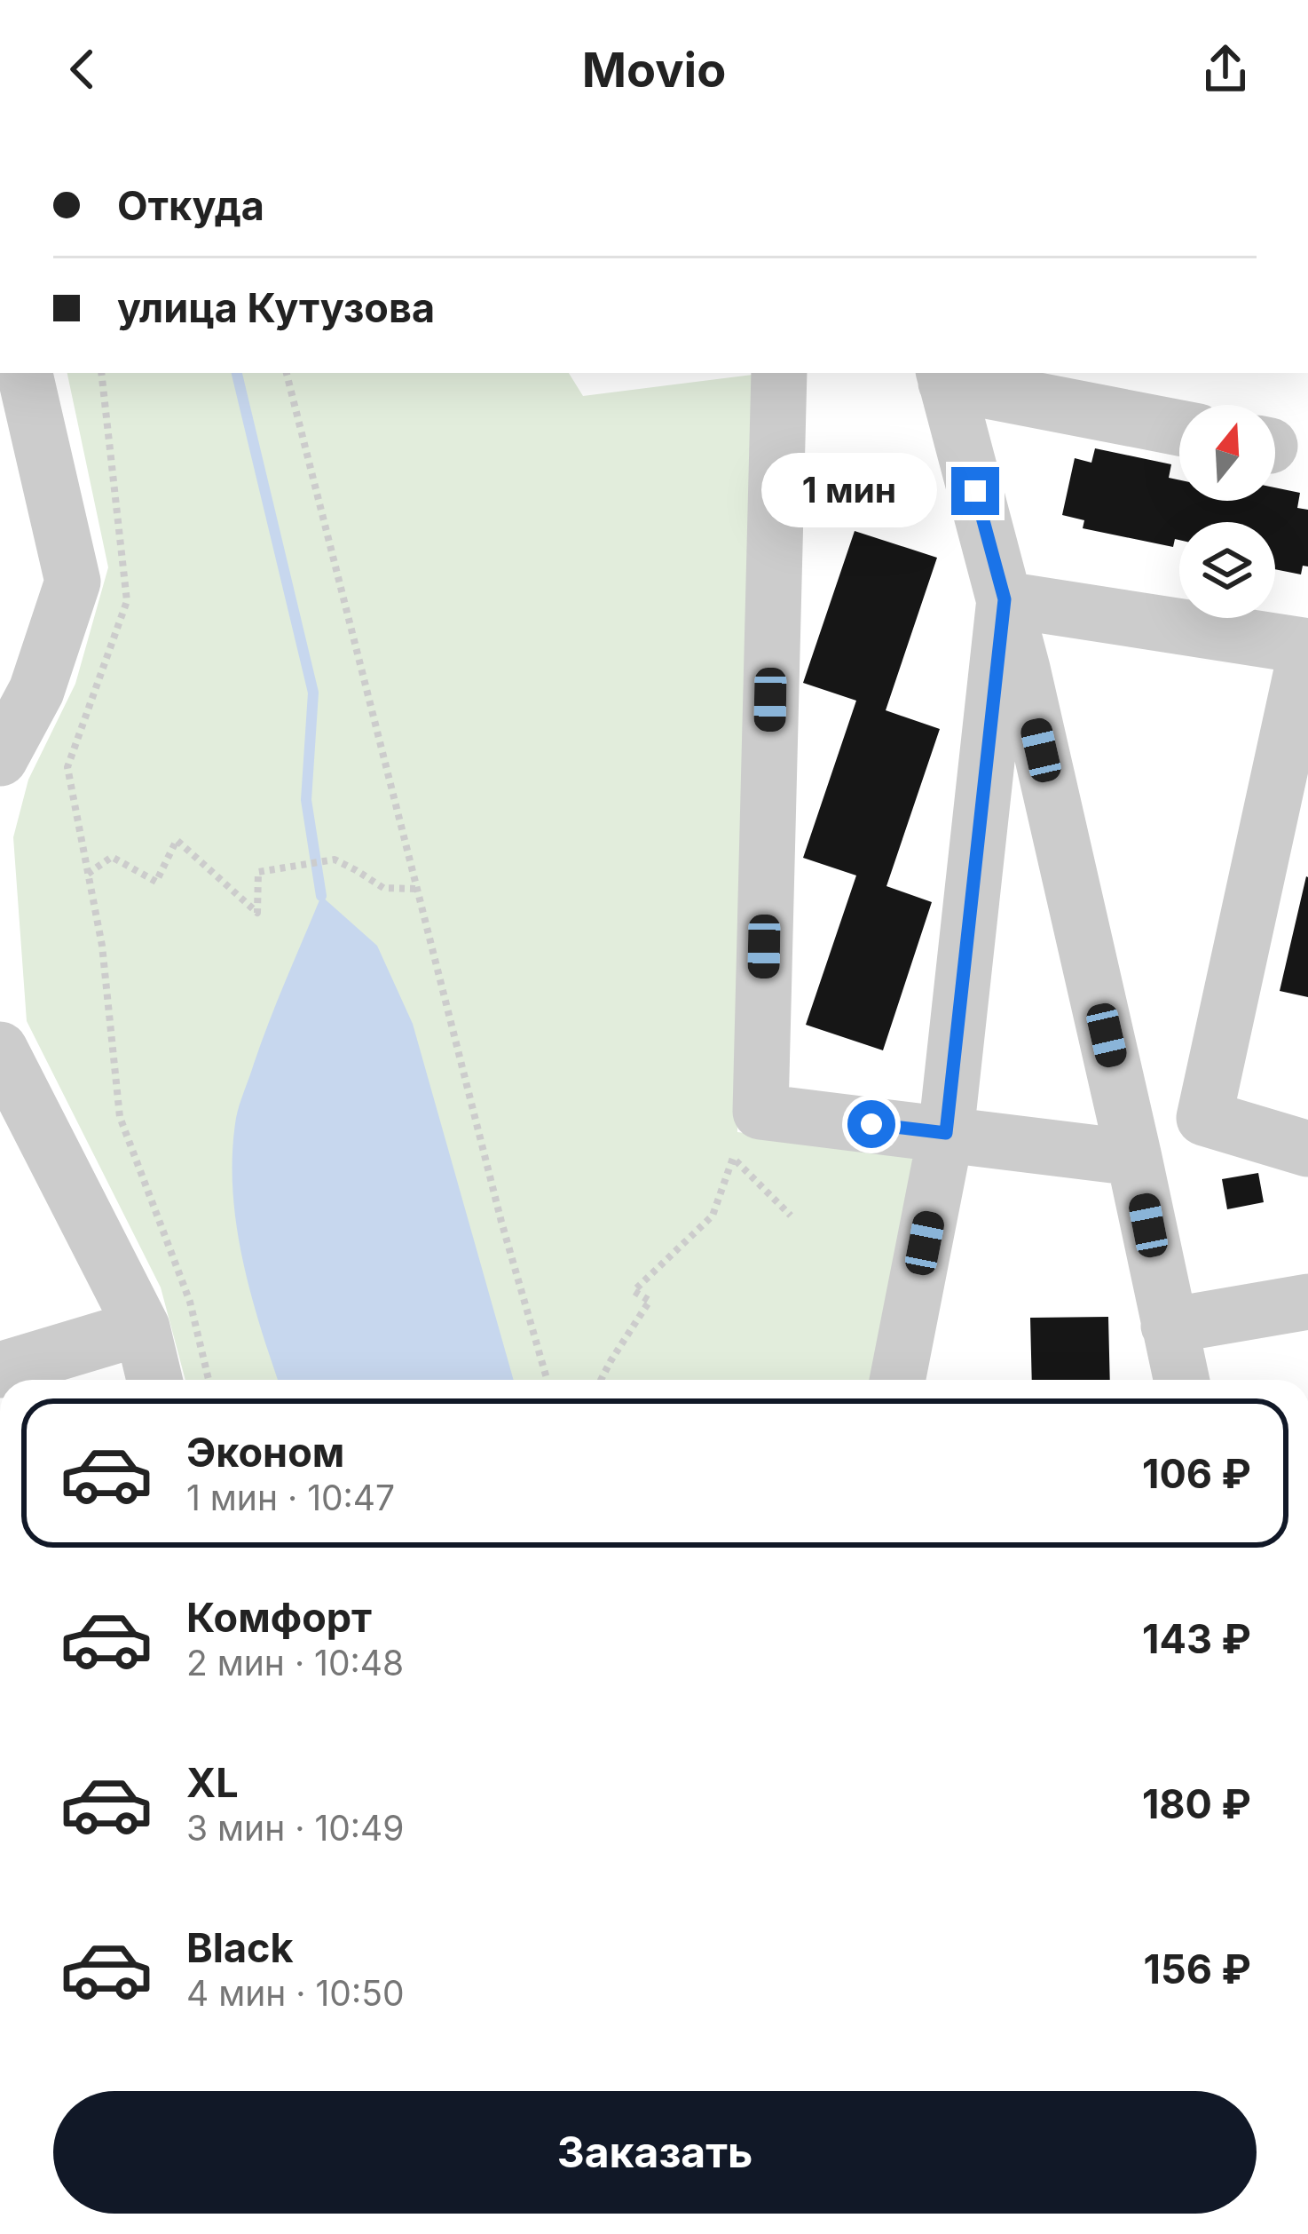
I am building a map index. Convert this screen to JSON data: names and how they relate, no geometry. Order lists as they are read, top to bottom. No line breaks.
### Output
{"north":"top","page":{"header":"Movio","banner":["Откуда","улица Кутузова"],"bubble":"1 мин","list":[{"name":"Эконом","note":"1 мин · 10:47","value":"106 ₽"},{"name":"Комфорт","note":"2 мин · 10:48","value":"143 ₽"},{"name":"XL","note":"3 мин · 10:49","value":"180 ₽"},{"name":"Black","note":"4 мин · 10:50","value":"156 ₽"}],"buttons":"Заказать"}}
